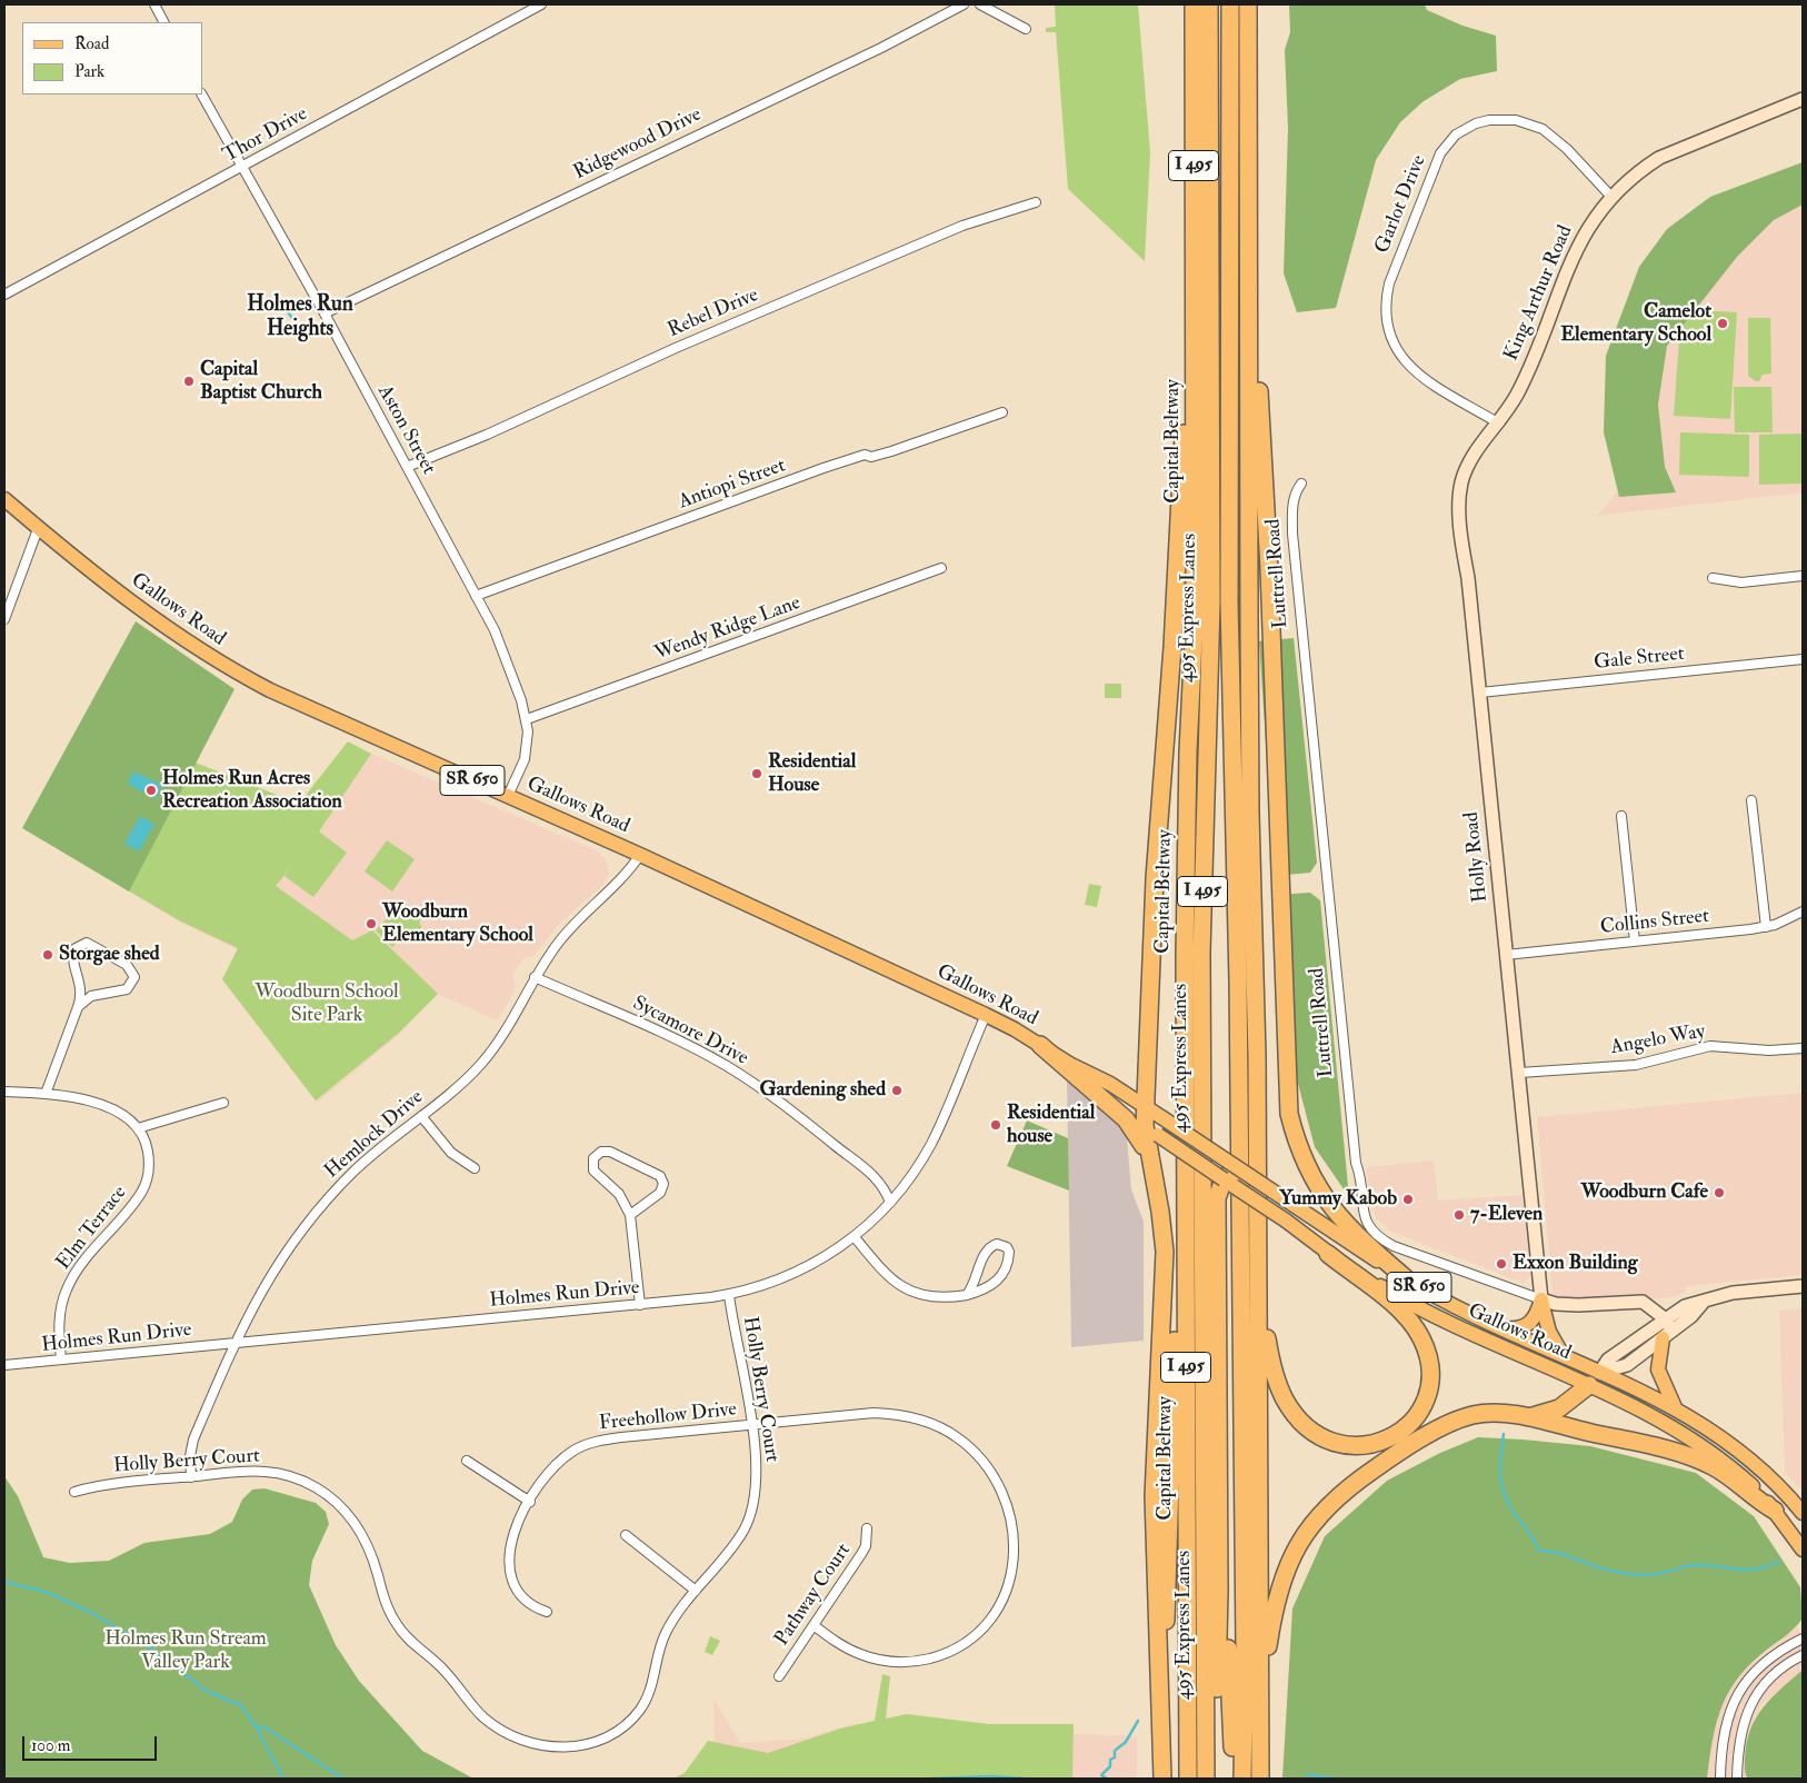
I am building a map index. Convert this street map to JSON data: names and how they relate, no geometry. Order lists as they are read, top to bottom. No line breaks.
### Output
{"streets":{"highway":["I 495","Capital Beltway","495 Express Lanes"],"main road":["Gallows Road","SR 650"],"street":["Thor Drive","Ridgewood Drive","Garlot Drive","King Arthur Road","Rebel Drive","Aston Street","Antiopi Street","Luttrell Road","Wendy Ridge Lane","Gale Street","Holly Road","Collins Street","Sycamore Drive","Angelo Way","Hemlock Drive","Elm Terrace","Holmes Run Drive","Holly Berry Court","Freehollow Drive","Pathway Court"]},"crossings":[["Thor Drive","Aston Street"],["Ridgewood Drive","Aston Street"],["Garlot Drive","King Arthur Road"],["Garlot Drive","Holly Road"],["King Arthur Road","Holly Road"],["Rebel Drive","Aston Street"],["Aston Street","Antiopi Street"],["Aston Street","Gallows Road"],["Aston Street","Wendy Ridge Lane"],["Luttrell Road","Holly Road"],["Gallows Road","Hemlock Drive"],["Gallows Road","Holmes Run Drive"],["Gale Street","Holly Road"],["Holly Road","Collins Street"],["Holly Road","Angelo Way"],["Sycamore Drive","Hemlock Drive"],["Sycamore Drive","Holmes Run Drive"],["Hemlock Drive","Holmes Run Drive"],["Hemlock Drive","Holly Berry Court"],["Elm Terrace","Holmes Run Drive"],["Holmes Run Drive","Holly Berry Court"],["Holly Berry Court","Freehollow Drive"],["Freehollow Drive","Pathway Court"]],"districts":["Holmes Run Heights"],"parks":["Woodburn School Site Park","Holmes Run Stream Valley Park"],"places":["Camelot Elementary School","Capital Baptist Church","Residential House","Holmes Run Acres Recreation Association","Woodburn Elementary School","Storgae shed","Gardening shed","Residential house","Woodburn Cafe","Yummy Kabob","7-Eleven","Exxon Building"],"legend":["Road","Park"],"scale_bar":"100 m"}
